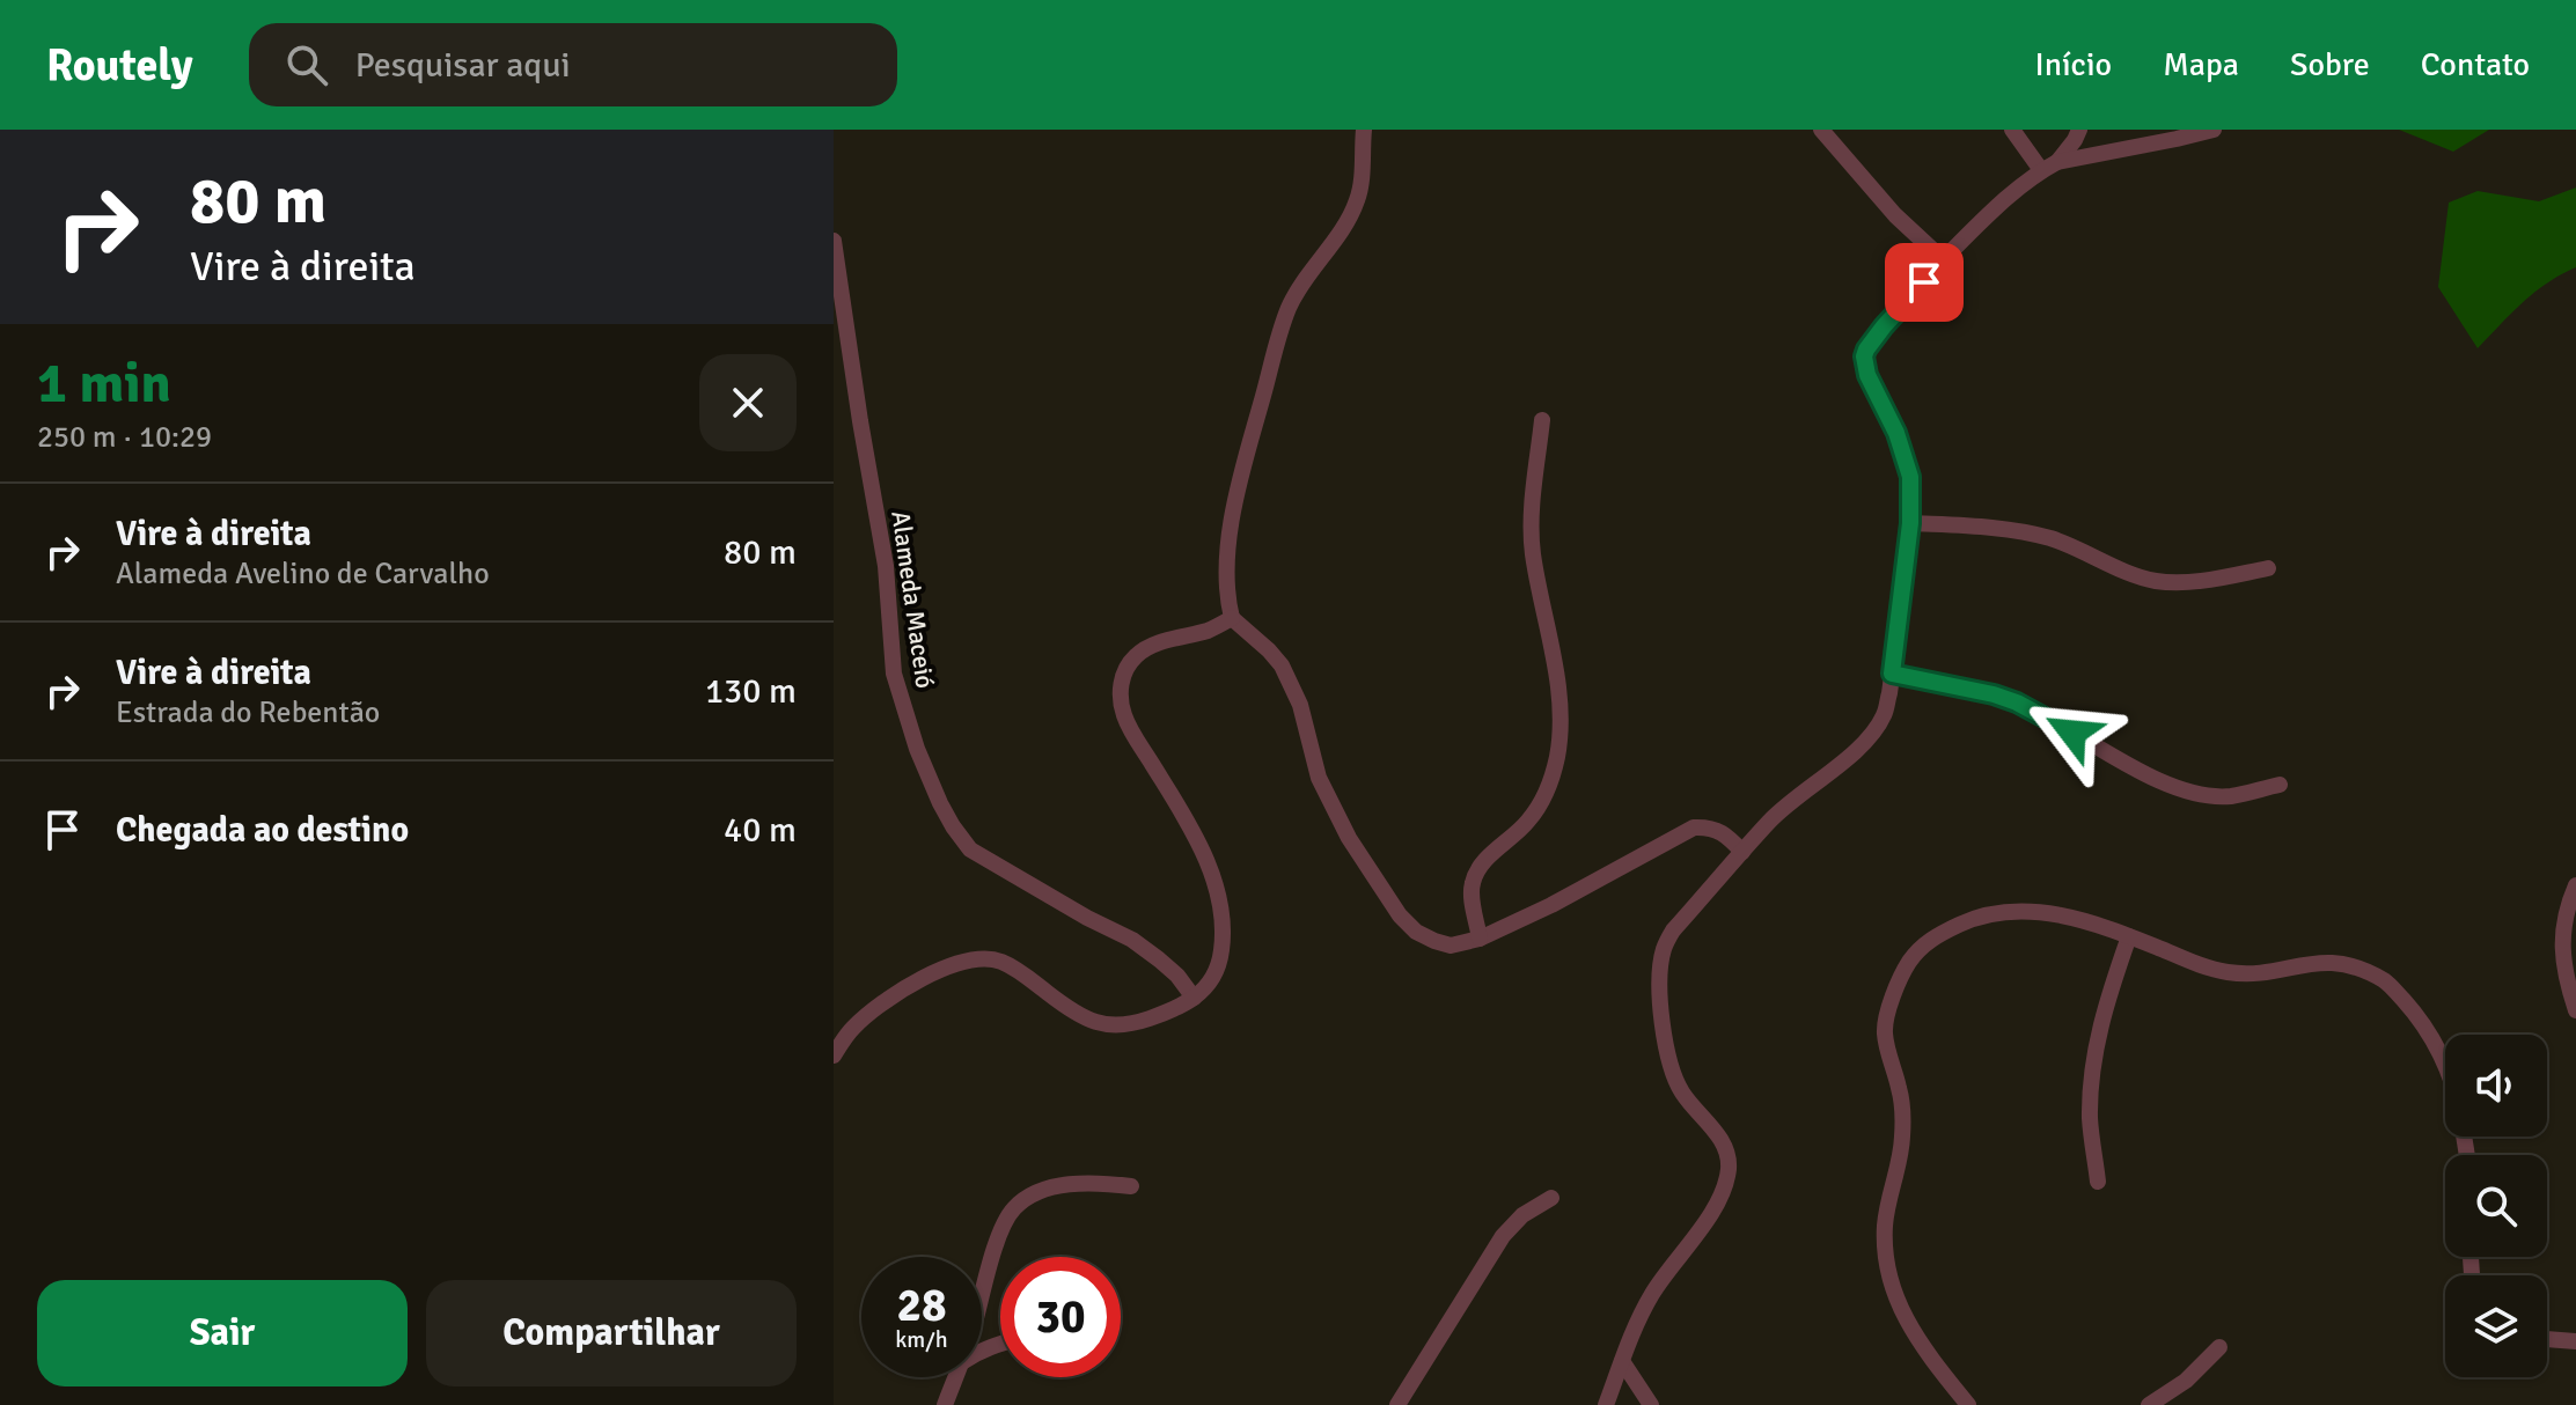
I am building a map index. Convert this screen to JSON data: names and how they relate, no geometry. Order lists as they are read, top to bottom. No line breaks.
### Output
{"streets":{"street":["Alameda Maceió"]},"page":{"header":"Routely","search":"Pesquisar aqui","nav":["Início","Mapa","Sobre","Contato"],"turn":["80 m","Vire à direita"],"heading":["1 min","250 m · 10:29"],"list":[{"name":"Vire à direita","note":"Alameda Avelino de Carvalho","value":"80 m"},{"name":"Vire à direita","note":"Estrada do Rebentão","value":"130 m"},{"name":"Chegada ao destino","value":"40 m"}],"speed":"28 km/h","limit":"30","buttons":["Sair","Compartilhar"]}}
